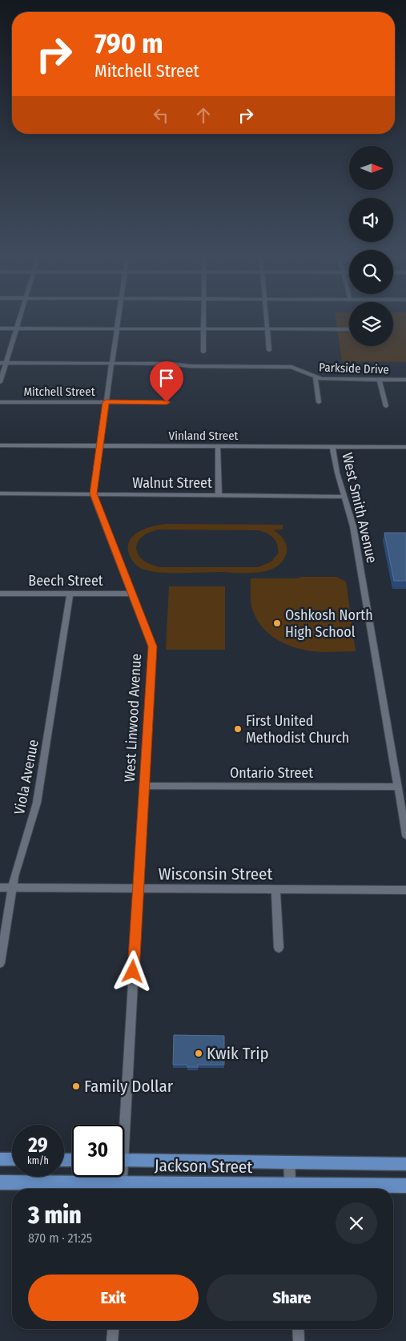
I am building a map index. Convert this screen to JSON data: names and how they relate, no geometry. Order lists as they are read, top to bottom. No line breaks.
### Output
{"streets":{"main road":["Jackson Street"],"street":["Parkside Drive","Mitchell Street","Vinland Street","Walnut Street","West Smith Avenue","Beech Street","West Linwood Avenue","Ontario Street","Viola Avenue","Wisconsin Street"]},"crossings":[["Parkside Drive","West Linwood Avenue"],["Mitchell Street","West Linwood Avenue"],["Vinland Street","West Smith Avenue"],["Vinland Street","West Linwood Avenue"],["Walnut Street","West Smith Avenue"],["Walnut Street","West Linwood Avenue"],["West Smith Avenue","Ontario Street"],["Beech Street","West Linwood Avenue"],["Beech Street","Viola Avenue"],["West Linwood Avenue","Ontario Street"],["West Linwood Avenue","Wisconsin Street"],["West Linwood Avenue","Jackson Street"],["Viola Avenue","Wisconsin Street"]],"places":["Oshkosh North High School","First United Methodist Church","Kwik Trip","Family Dollar"],"north":"right","page":{"turn":["790 m","Mitchell Street"],"speed":"29 km/h","limit":"30","heading":["3 min","870 m · 21:25"],"buttons":["Exit","Share"]}}
